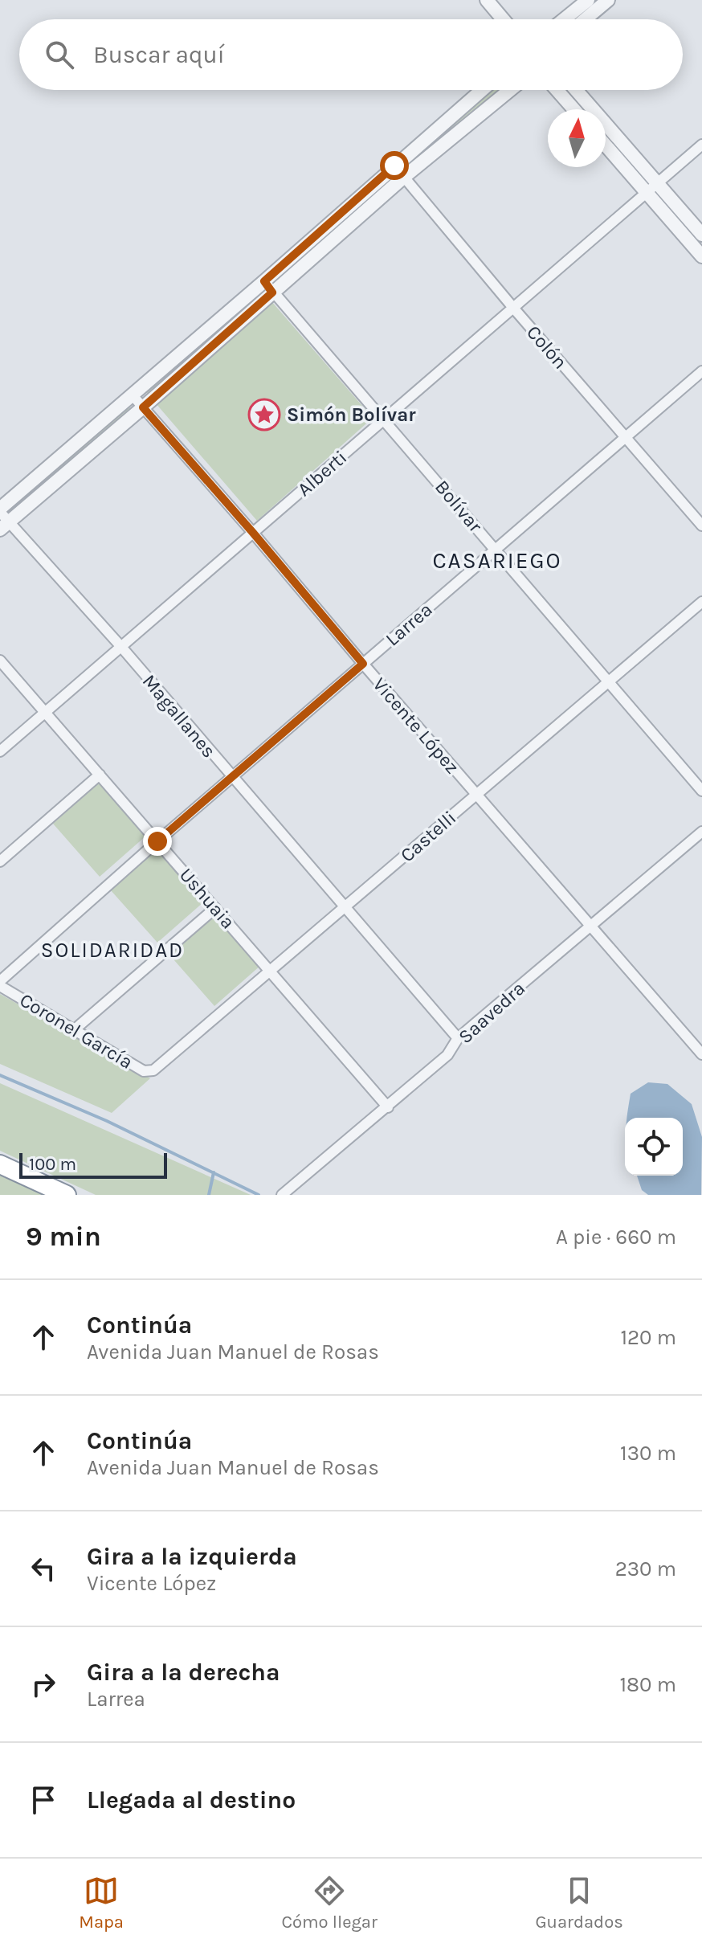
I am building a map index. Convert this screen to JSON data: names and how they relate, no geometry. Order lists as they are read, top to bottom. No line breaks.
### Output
{"streets":{"street":["Colón","Alberti","Bolívar","Larrea","Magallanes","Vicente López","Castelli","Ushuaia","Saavedra","Coronel García"]},"crossings":[["Colón","Alberti"],["Colón","Larrea"],["Alberti","Bolívar"],["Alberti","Magallanes"],["Alberti","Vicente López"],["Alberti","Ushuaia"],["Bolívar","Larrea"],["Bolívar","Castelli"],["Larrea","Magallanes"],["Larrea","Vicente López"],["Larrea","Ushuaia"],["Magallanes","Castelli"],["Magallanes","Saavedra"],["Vicente López","Castelli"],["Vicente López","Saavedra"],["Castelli","Ushuaia"],["Castelli","Coronel García"],["Ushuaia","Saavedra"]],"districts":["CASARIEGO","SOLIDARIDAD"],"places":{"place":["Simón Bolívar"]},"scale_bar":"100 m","north":"top","page":{"search":"Buscar aquí","scale":"100 m","heading":["9 min","A pie · 660 m"],"list":[["Continúa","Avenida Juan Manuel de Rosas","120 m"],["Continúa","Avenida Juan Manuel de Rosas","130 m"],["Gira a la izquierda","Vicente López","230 m"],["Gira a la derecha","Larrea","180 m"],"Llegada al destino"],"nav":["Mapa","Cómo llegar","Guardados"]}}
